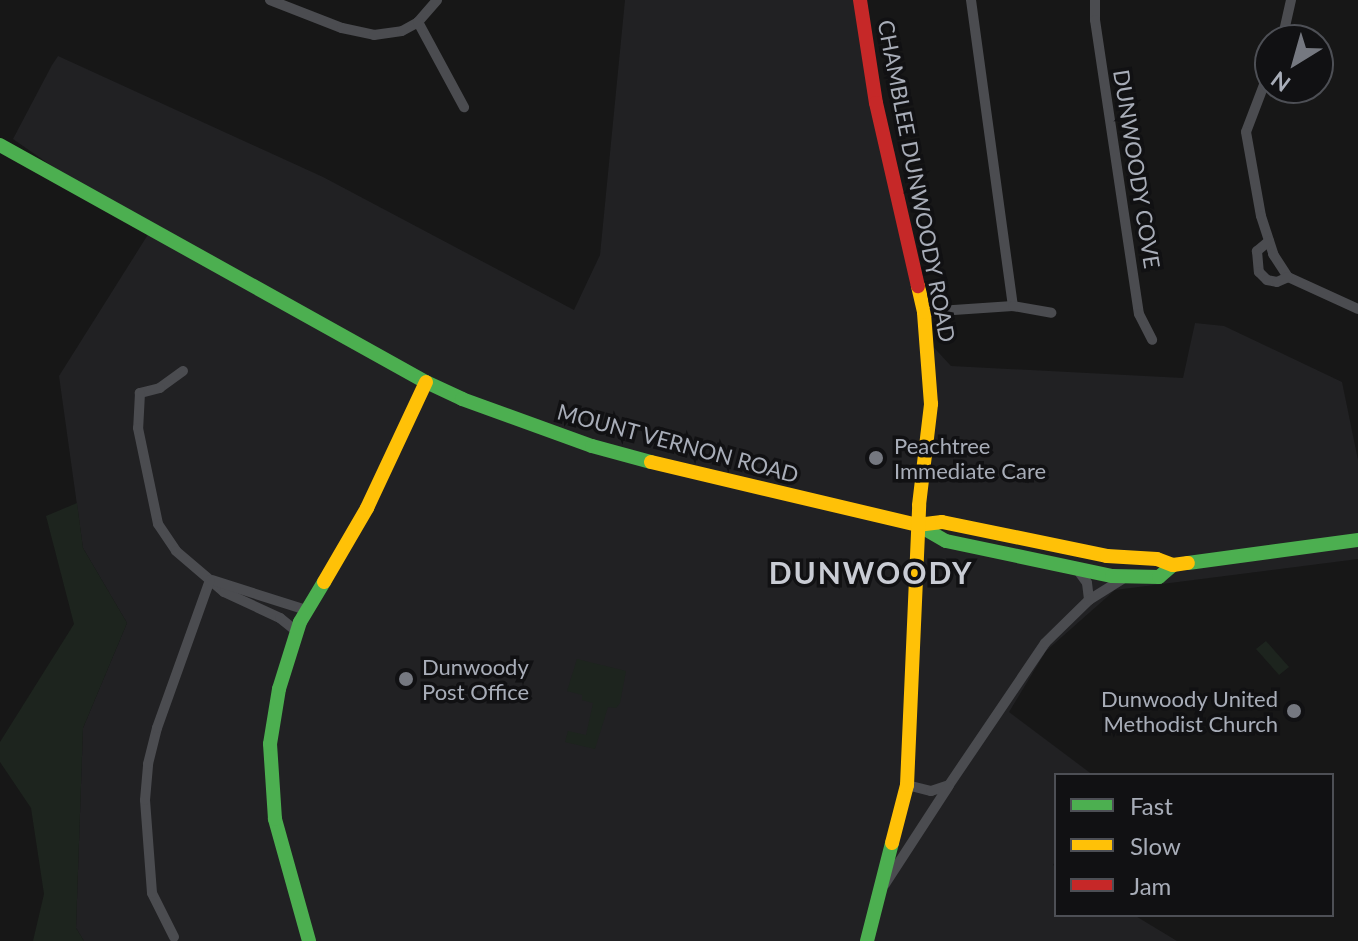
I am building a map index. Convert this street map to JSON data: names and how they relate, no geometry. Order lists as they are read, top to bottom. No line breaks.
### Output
{"streets":{"main road":["CHAMBLEE DUNWOODY ROAD","MOUNT VERNON ROAD"],"street":["DUNWOODY COVE"]},"crossings":[["CHAMBLEE DUNWOODY ROAD","MOUNT VERNON ROAD"]],"districts":["DUNWOODY"],"places":["Peachtree Immediate Care","Dunwoody Post Office","Dunwoody United Methodist Church"],"legend":["Fast","Slow","Jam"],"north":"bottom left"}
